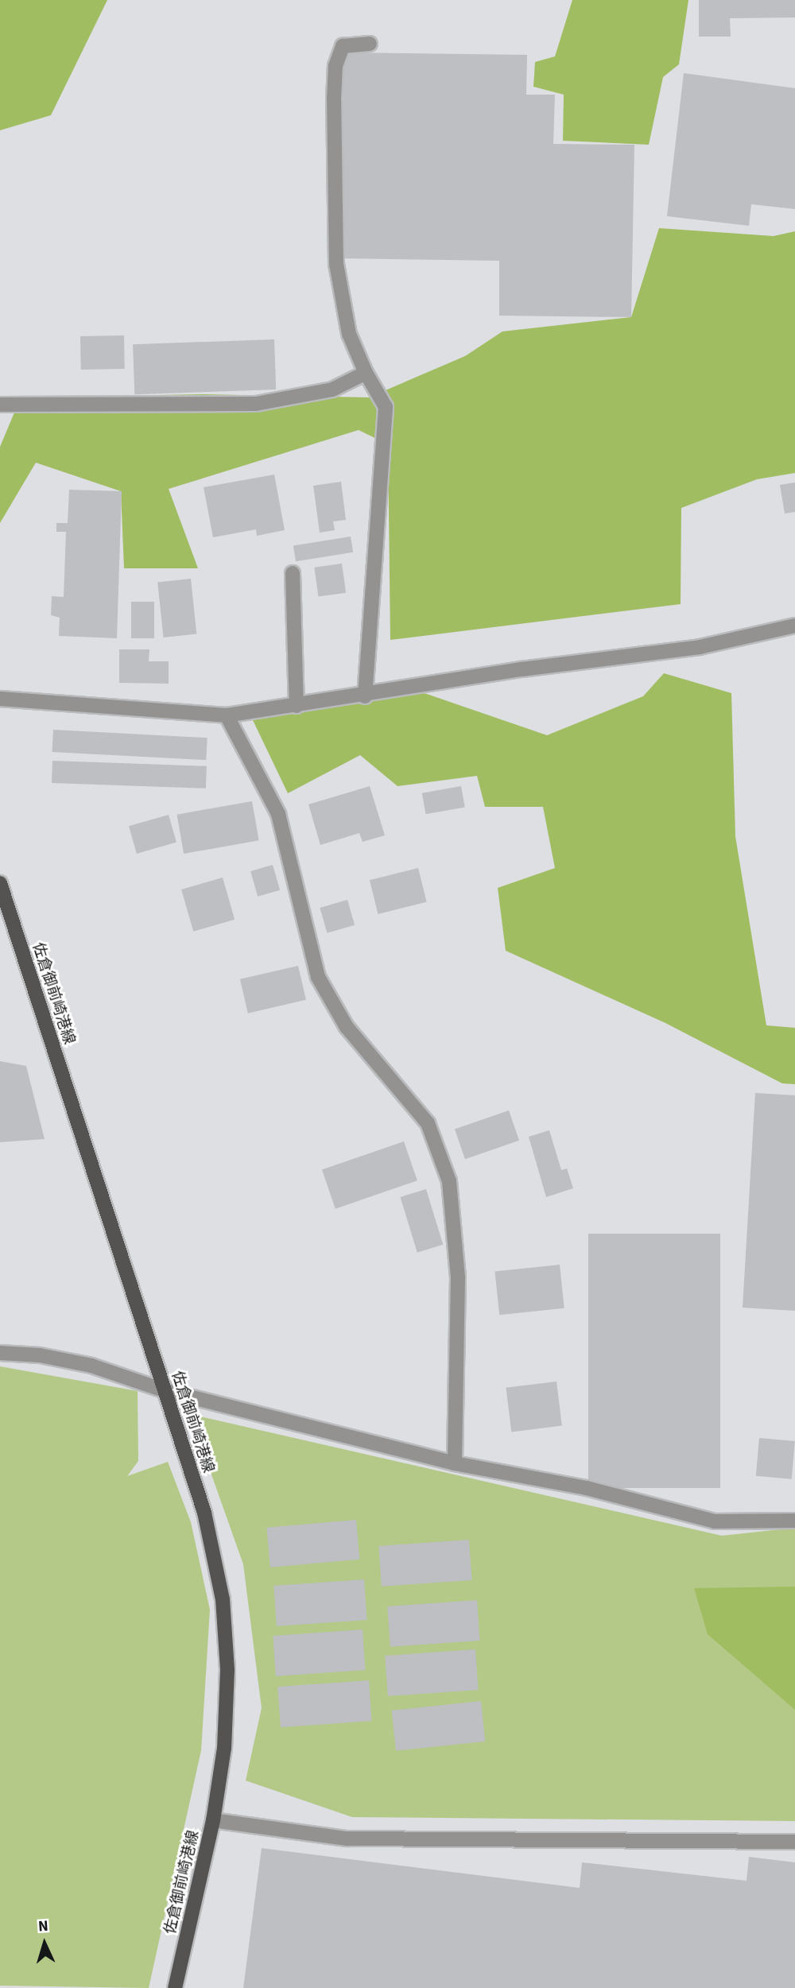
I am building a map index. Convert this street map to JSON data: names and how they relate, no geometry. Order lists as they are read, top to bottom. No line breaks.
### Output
{"streets":{"main road":["佐倉御前崎港線"]},"north":"top"}
